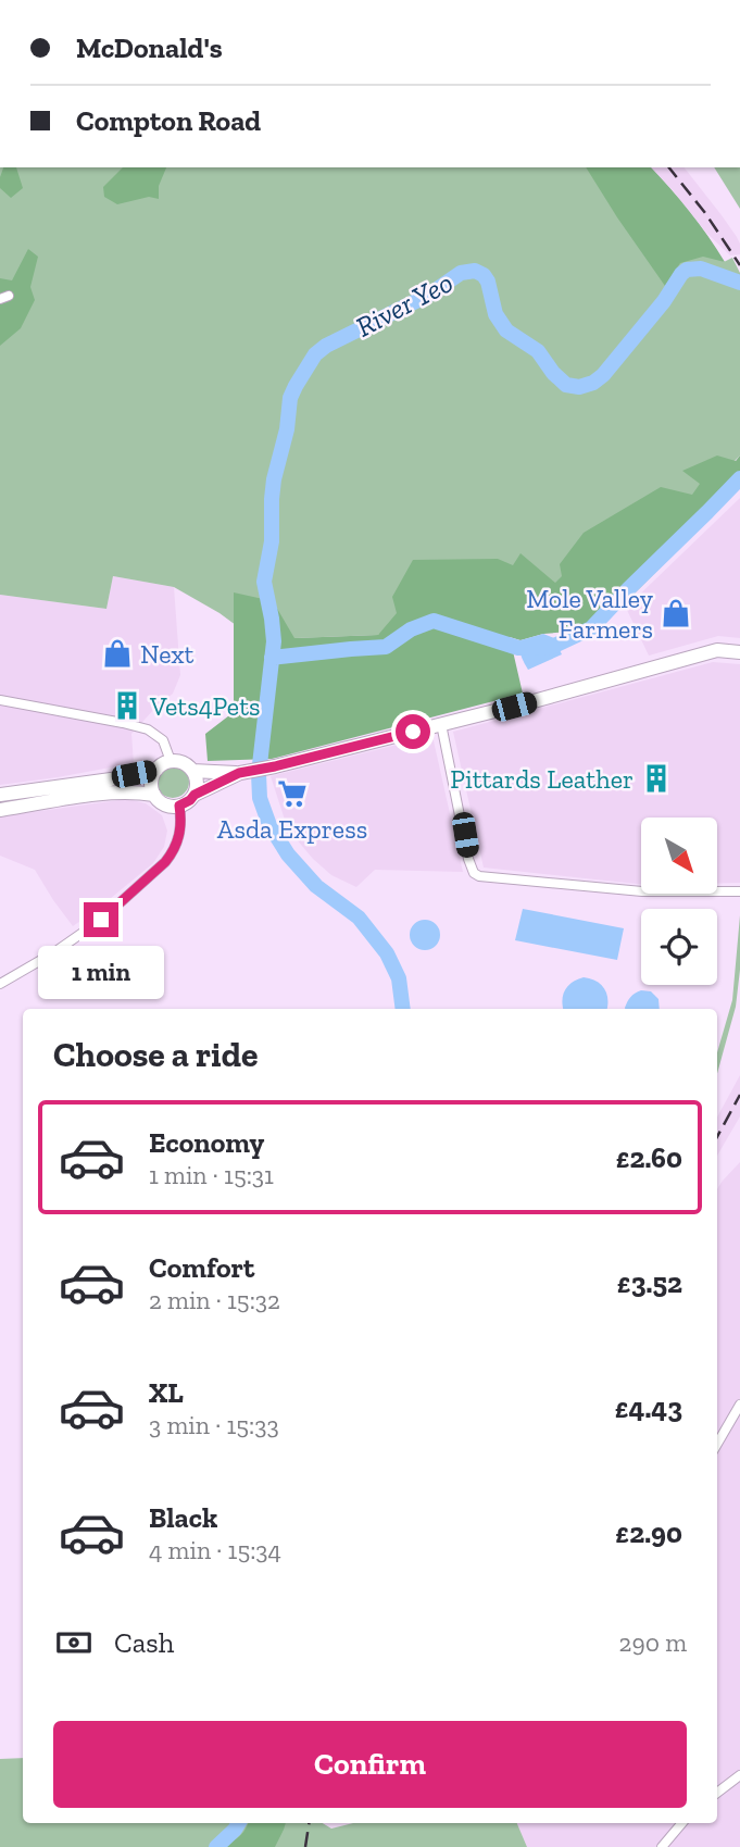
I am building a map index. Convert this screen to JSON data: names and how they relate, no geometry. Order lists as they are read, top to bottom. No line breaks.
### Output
{"water":["River Yeo"],"places":{"shop":["Mole Valley Farmers","Next"],"building":["Vets4Pets","Pittards Leather"],"supermarket":["Asda Express"]},"north":"bottom right","page":{"banner":["McDonald's","Compton Road"],"bubble":"1 min","heading":"Choose a ride","list":[{"name":"Economy","note":"1 min · 15:31","value":"£2.60"},{"name":"Comfort","note":"2 min · 15:32","value":"£3.52"},{"name":"XL","note":"3 min · 15:33","value":"£4.43"},{"name":"Black","note":"4 min · 15:34","value":"£2.90"}],"pay":["Cash","290 m"],"buttons":"Confirm"}}
